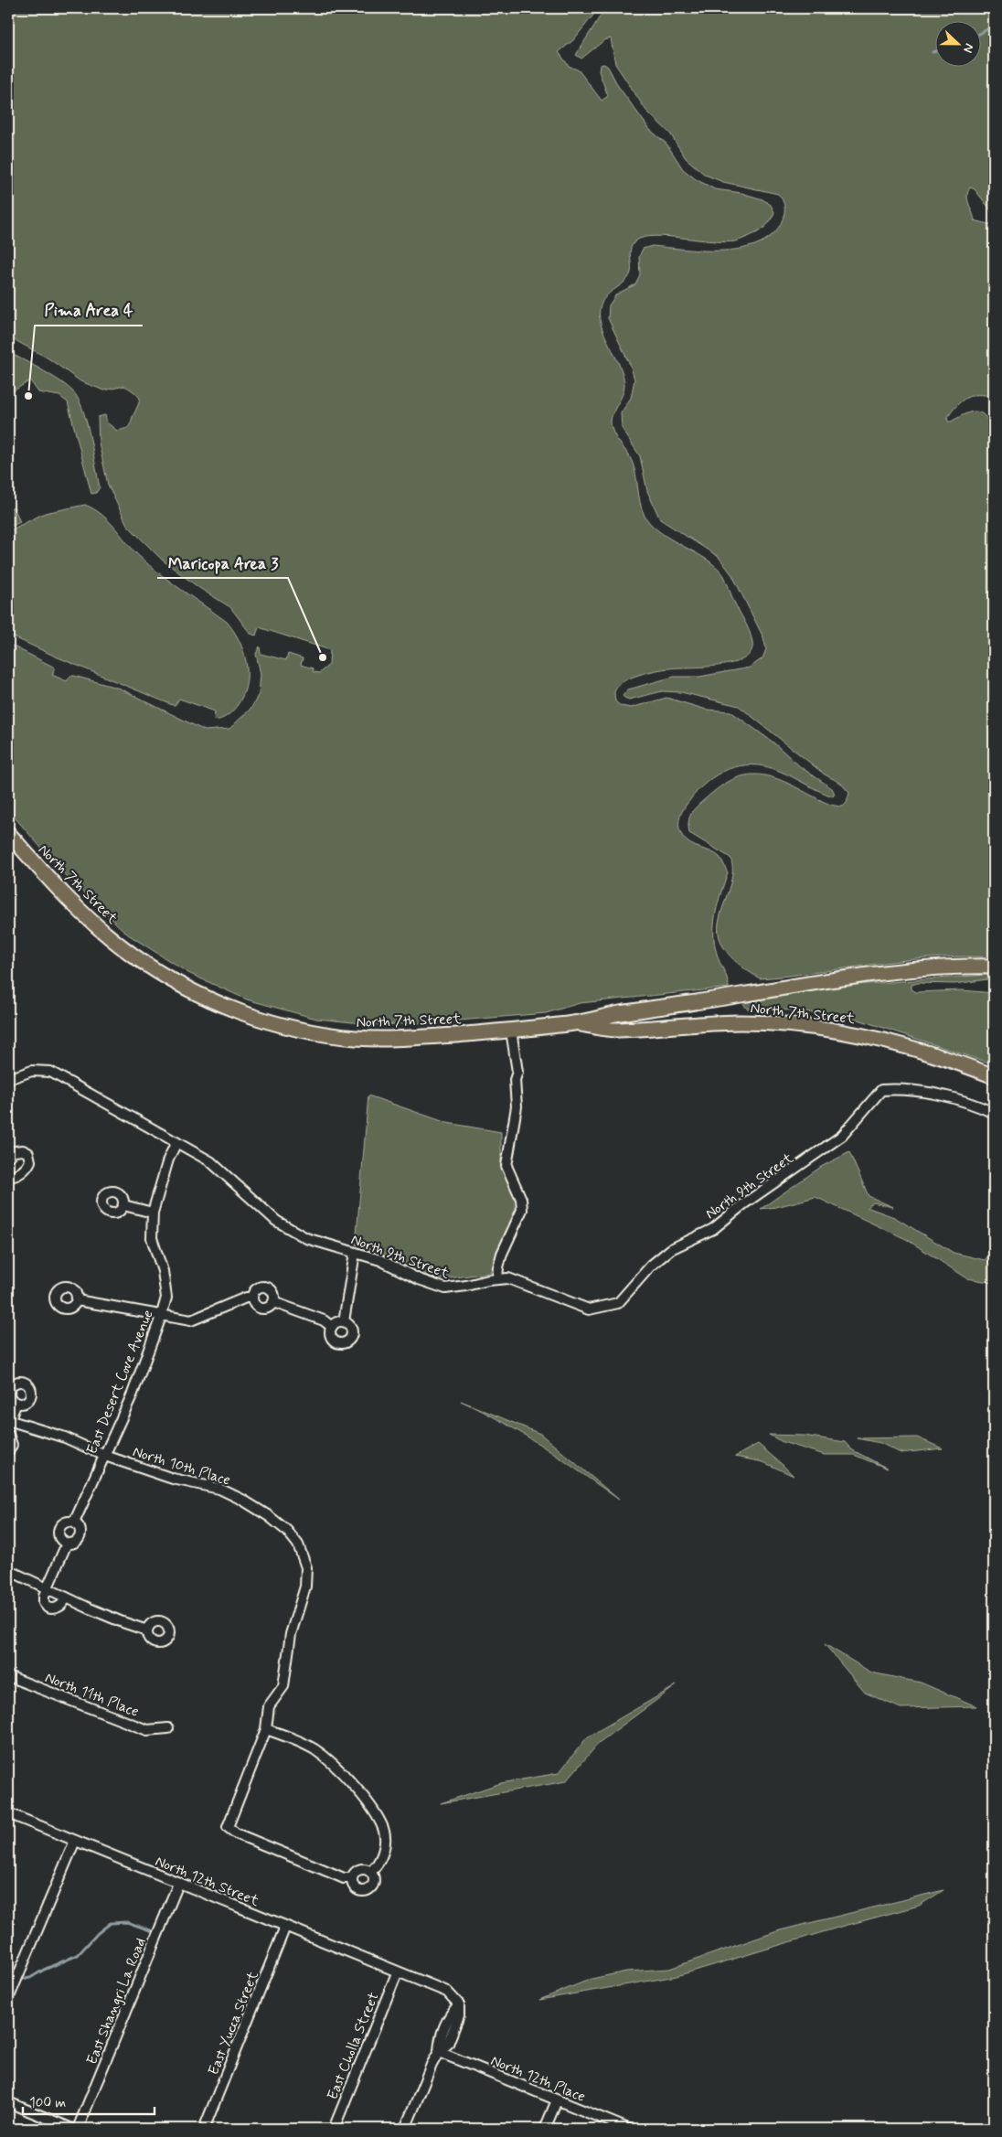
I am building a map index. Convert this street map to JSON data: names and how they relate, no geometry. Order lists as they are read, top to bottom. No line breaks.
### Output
{"streets":{"main road":["North 7th Street"],"street":["North 9th Street","East Desert Cove Avenue","North 10th Place","North 11th Place","North 12th Street","East Shangri La Road","East Yucca Street","East Cholla Street","North 12th Place"]},"crossings":[["North 9th Street","East Desert Cove Avenue"],["East Desert Cove Avenue","North 10th Place"],["North 12th Street","East Shangri La Road"],["North 12th Street","East Yucca Street"],["North 12th Street","East Cholla Street"],["North 12th Street","North 12th Place"]],"places":["Pima Area 4","Maricopa Area 3"],"scale_bar":"100 m","north":"right"}
